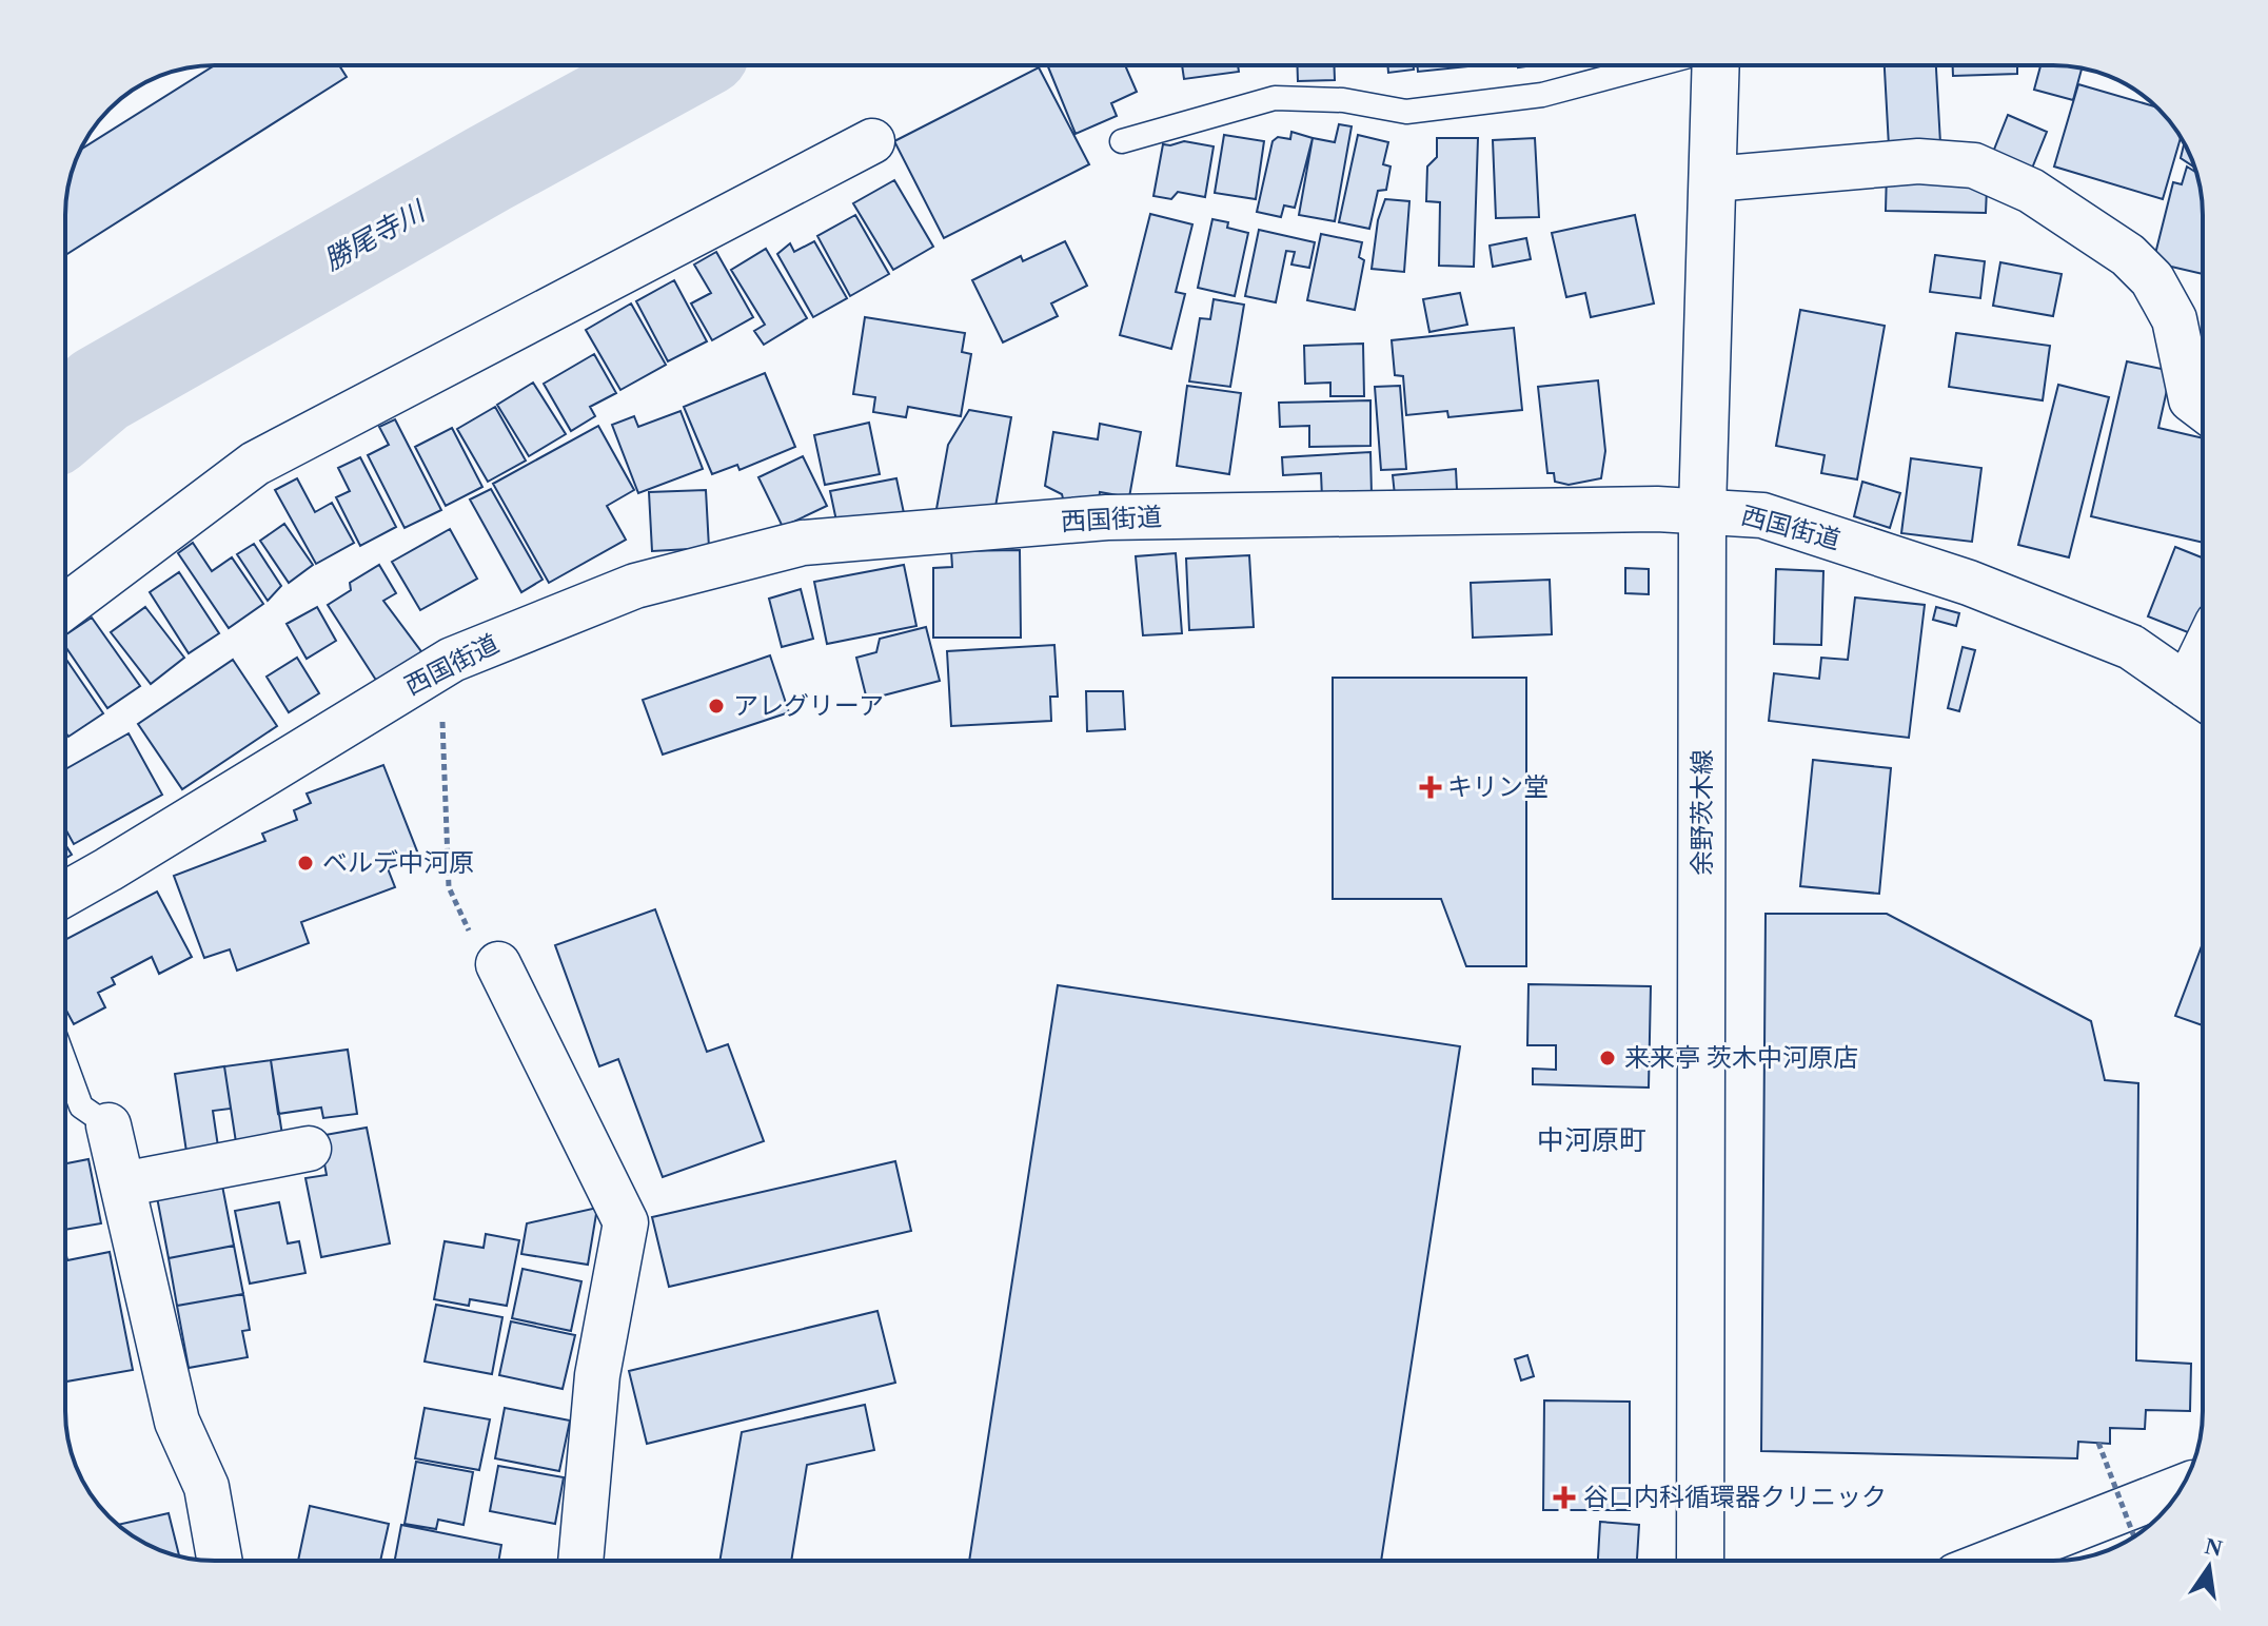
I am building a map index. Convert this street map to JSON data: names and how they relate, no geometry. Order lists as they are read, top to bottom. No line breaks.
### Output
{"streets":{"main road":["余野茨木線"],"street":["西国街道"]},"crossings":[["西国街道","余野茨木線"]],"districts":["中河原町"],"water":["勝尾寺川"],"places":{"other":["アレグリーア","ベルデ中河原","来来亭 茨木中河原店"],"health":["キリン堂","谷口内科循環器クリニック"]},"north":"top"}
